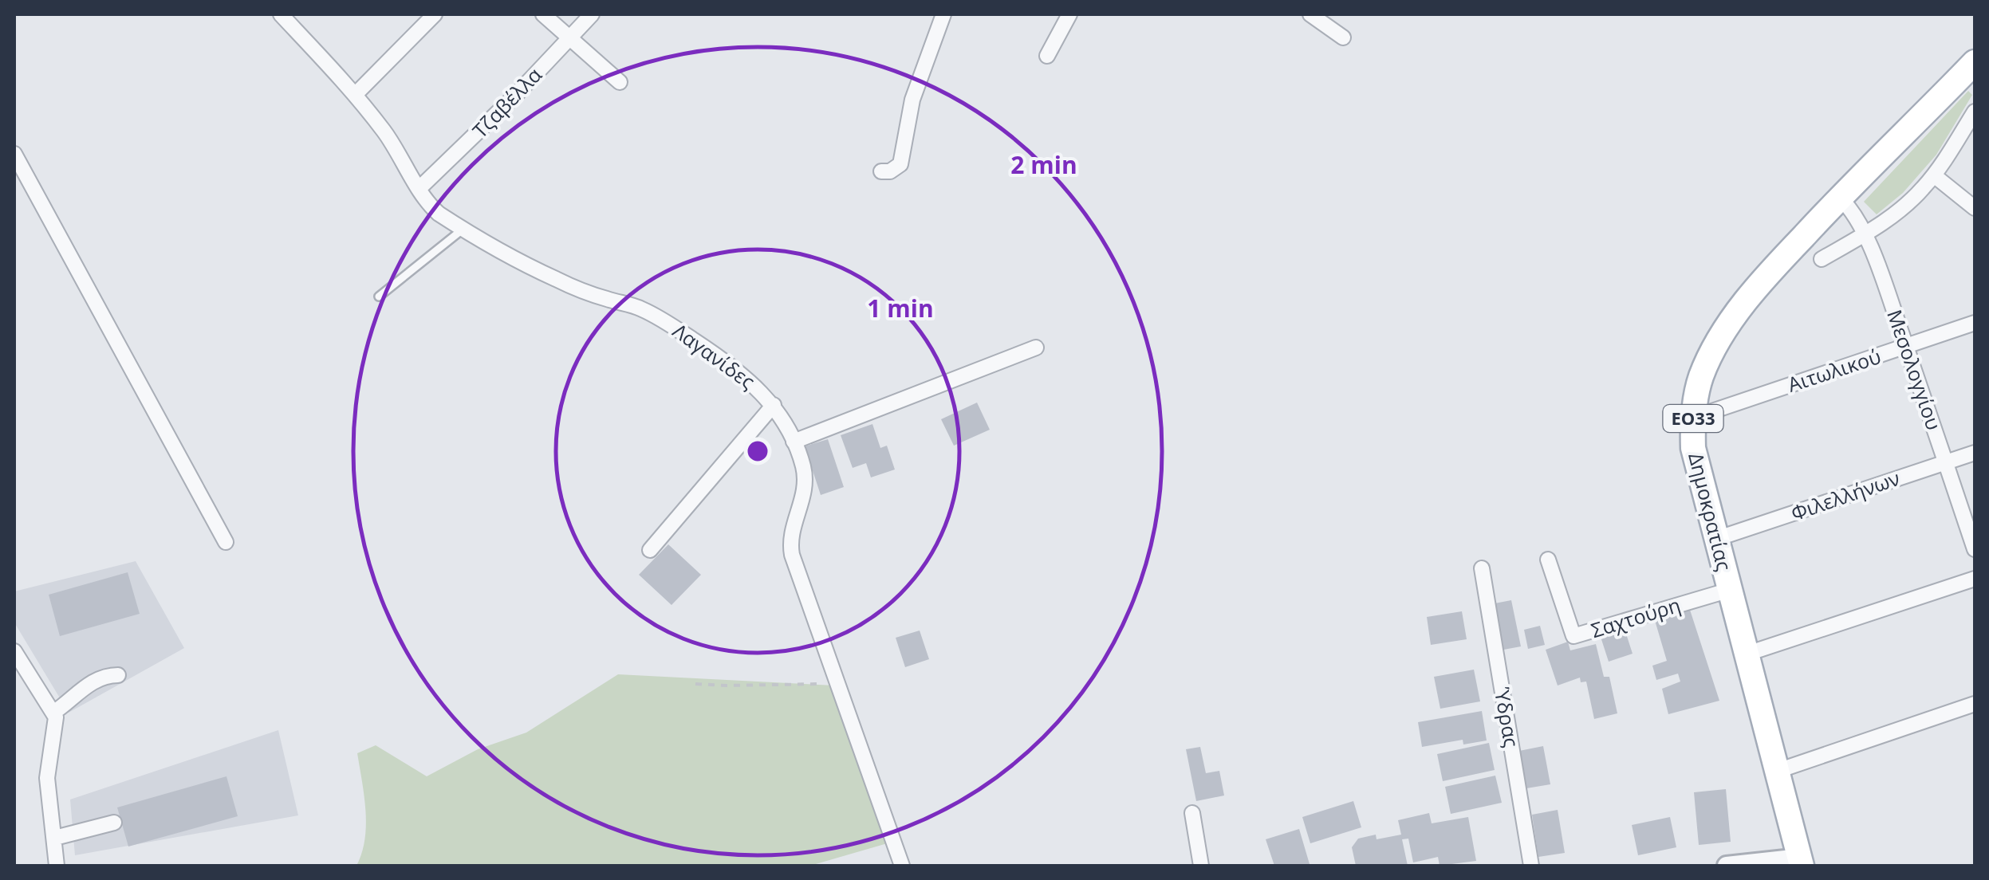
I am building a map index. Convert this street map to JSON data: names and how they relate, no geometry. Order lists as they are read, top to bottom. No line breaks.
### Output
{"streets":{"main road":["ΕΟ33","Δημοκρατίας"],"street":["Τζαβέλλα","Λαγανίδες","Μεσολογγίου","Αιτωλικού","Φιλελλήνων","Σαχτούρη","Ύδρας"]},"crossings":[["Τζαβέλλα","Λαγανίδες"],["Μεσολογγίου","Αιτωλικού"],["Μεσολογγίου","Φιλελλήνων"],["Μεσολογγίου","Δημοκρατίας"],["Αιτωλικού","Δημοκρατίας"],["Φιλελλήνων","Δημοκρατίας"],["Δημοκρατίας","Σαχτούρη"]],"rings":["2 min","1 min"]}
